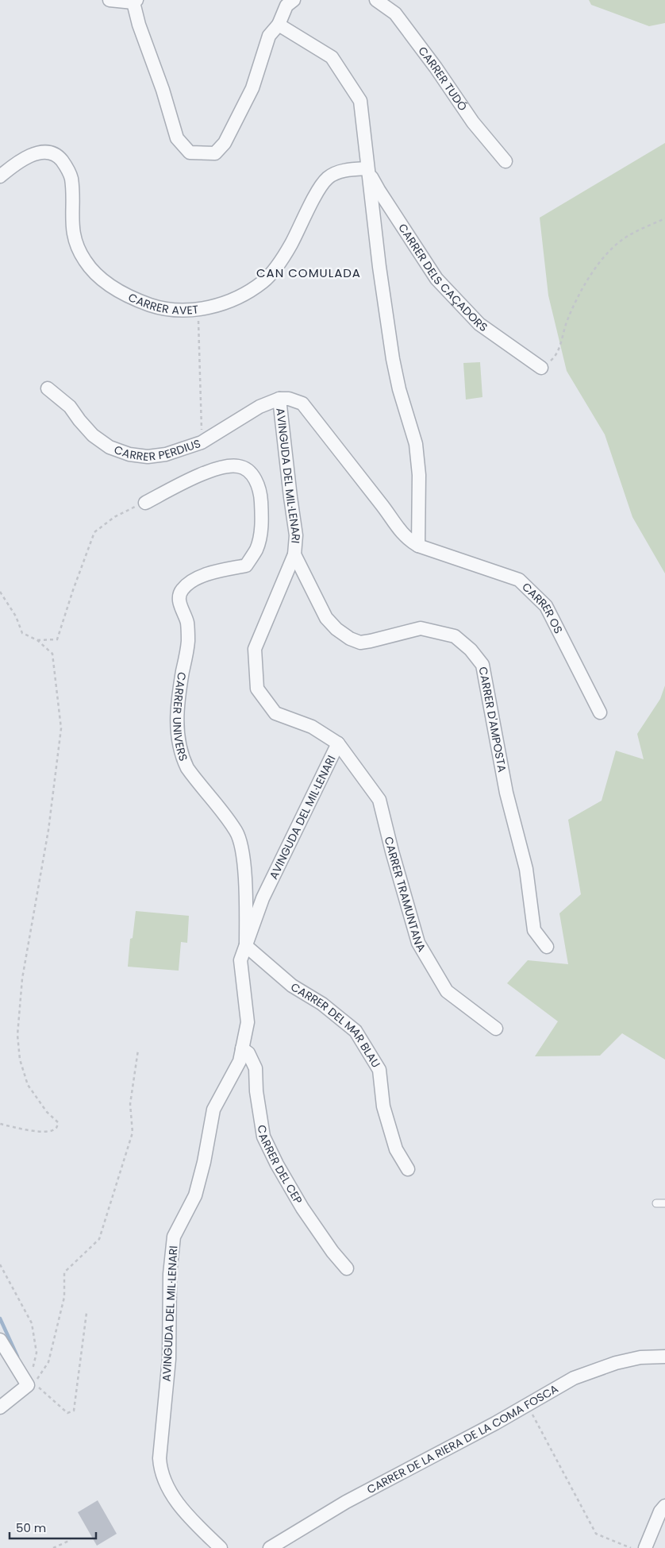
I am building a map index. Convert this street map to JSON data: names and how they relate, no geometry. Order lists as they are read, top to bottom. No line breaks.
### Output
{"streets":{"street":["CARRER TUDÓ","CARRER DELS CAÇADORS","CARRER AVET","CARRER PERDIUS","AVINGUDA DEL MIL·LENARI","CARRER OS","CARRER UNIVERS","CARRER D'AMPOSTA","CARRER TRAMUNTANA","CARRER DEL MAR BLAU","CARRER DEL CEP","CARRER DE LA RIERA DE LA COMA FOSCA"]},"crossings":[["CARRER DELS CAÇADORS","CARRER AVET"],["CARRER PERDIUS","AVINGUDA DEL MIL·LENARI"],["AVINGUDA DEL MIL·LENARI","CARRER OS"],["AVINGUDA DEL MIL·LENARI","CARRER UNIVERS"],["AVINGUDA DEL MIL·LENARI","CARRER D'AMPOSTA"],["AVINGUDA DEL MIL·LENARI","CARRER TRAMUNTANA"],["AVINGUDA DEL MIL·LENARI","CARRER DEL MAR BLAU"],["AVINGUDA DEL MIL·LENARI","CARRER DEL CEP"],["CARRER UNIVERS","CARRER DEL MAR BLAU"]],"districts":["CAN COMULADA"],"scale_bar":"50 m"}
